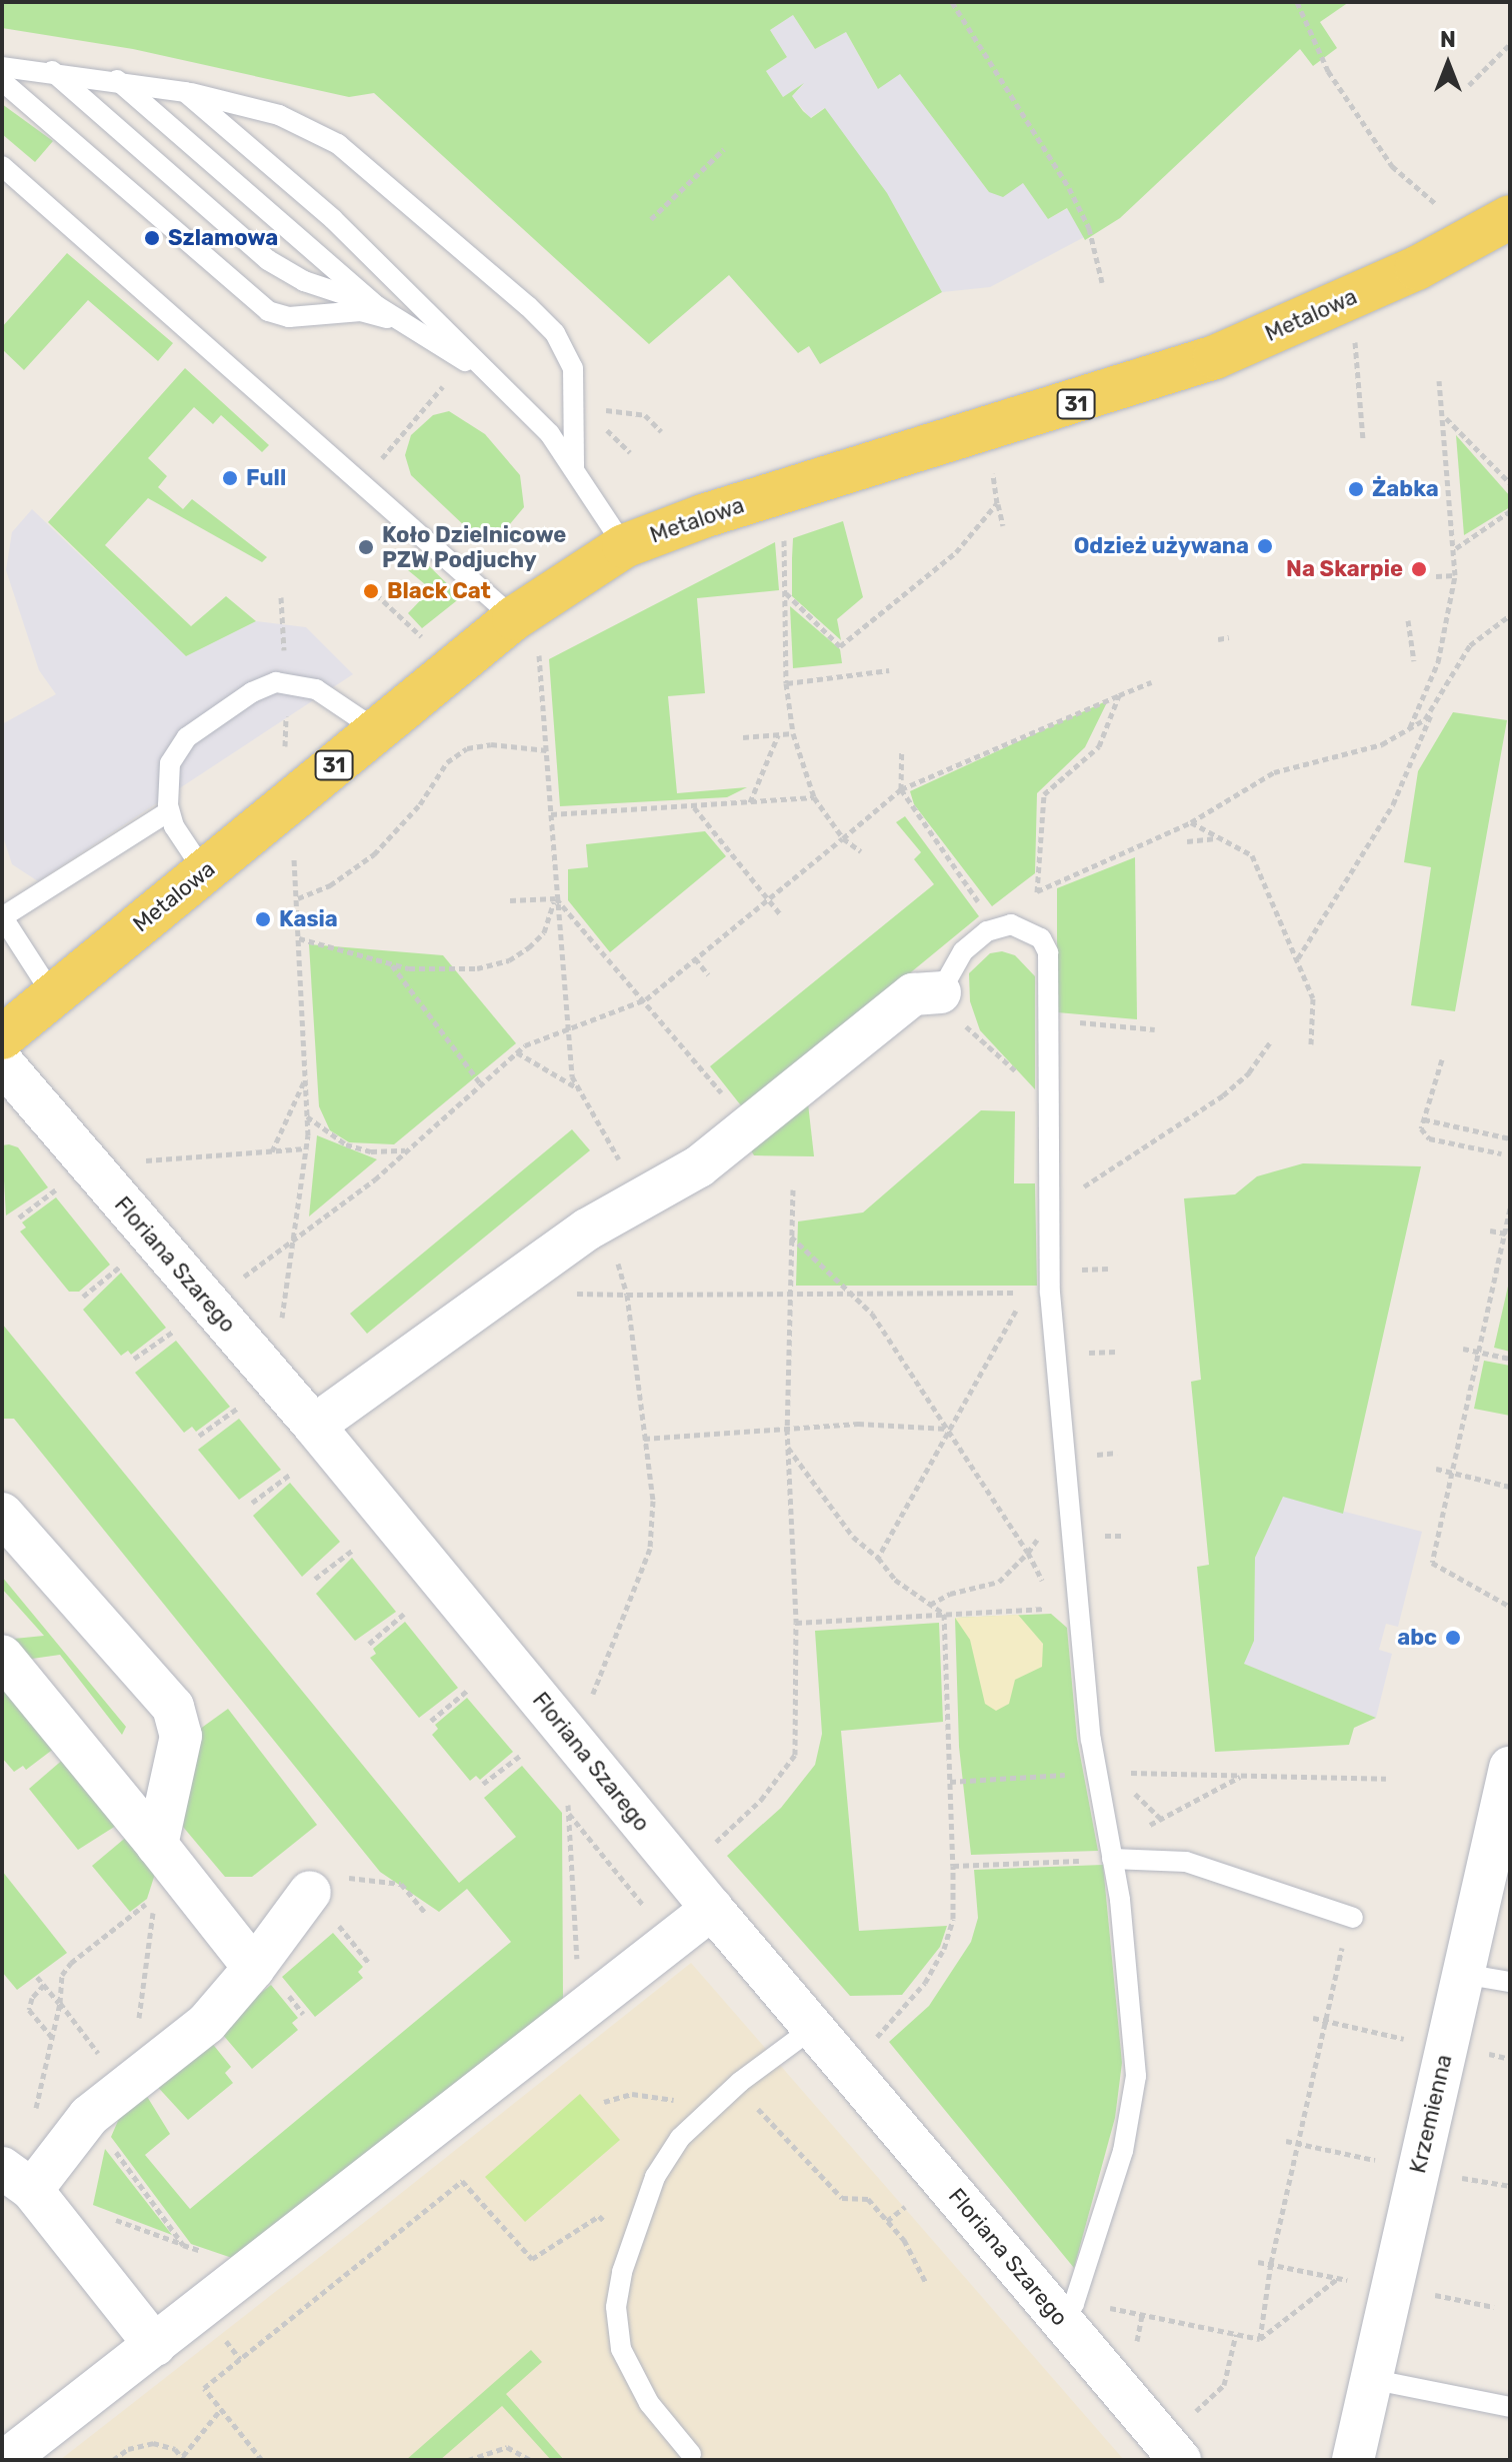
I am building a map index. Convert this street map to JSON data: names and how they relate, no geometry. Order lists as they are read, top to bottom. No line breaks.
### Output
{"streets":{"main road":["Metalowa","31"],"street":["Floriana Szarego","Krzemienna"]},"places":["Szlamowa","Full","Żabka","Odzież używana","Koło Dzielnicowe PZW Podjuchy","Na Skarpie","Black Cat","Kasia","abc"],"north":"top"}
